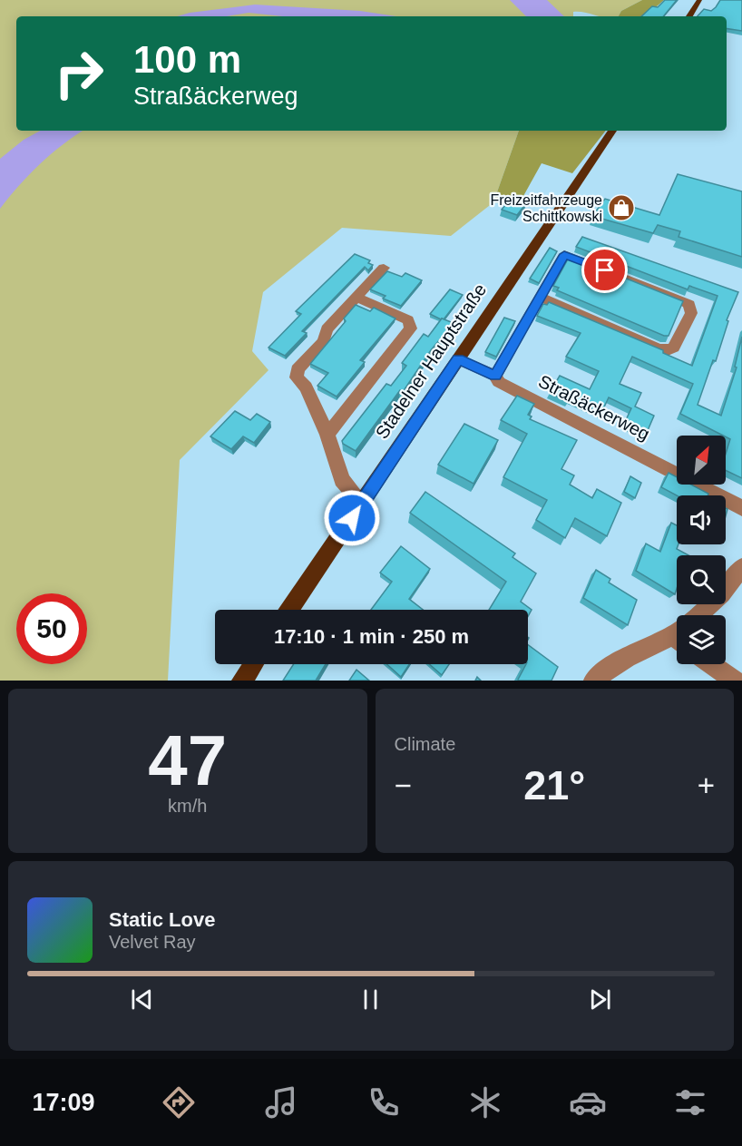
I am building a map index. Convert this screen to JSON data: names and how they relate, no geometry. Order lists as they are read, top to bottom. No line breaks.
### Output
{"streets":{"main road":["Stadelner Hauptstraße"],"street":["Straßäckerweg"]},"crossings":[["Stadelner Hauptstraße","Straßäckerweg"]],"places":{"shop":["Freizeitfahrzeuge Schittkowski"]},"north":"top right","page":{"turn":["100 m","Straßäckerweg"],"limit":"50","trip":"17:10 · 1 min · 250 m","tile":[["47","km/h"],"Climate"],"heat":["−","21°","+"],"song":["Static Love","Velvet Ray"],"tabs":"17:09"}}
